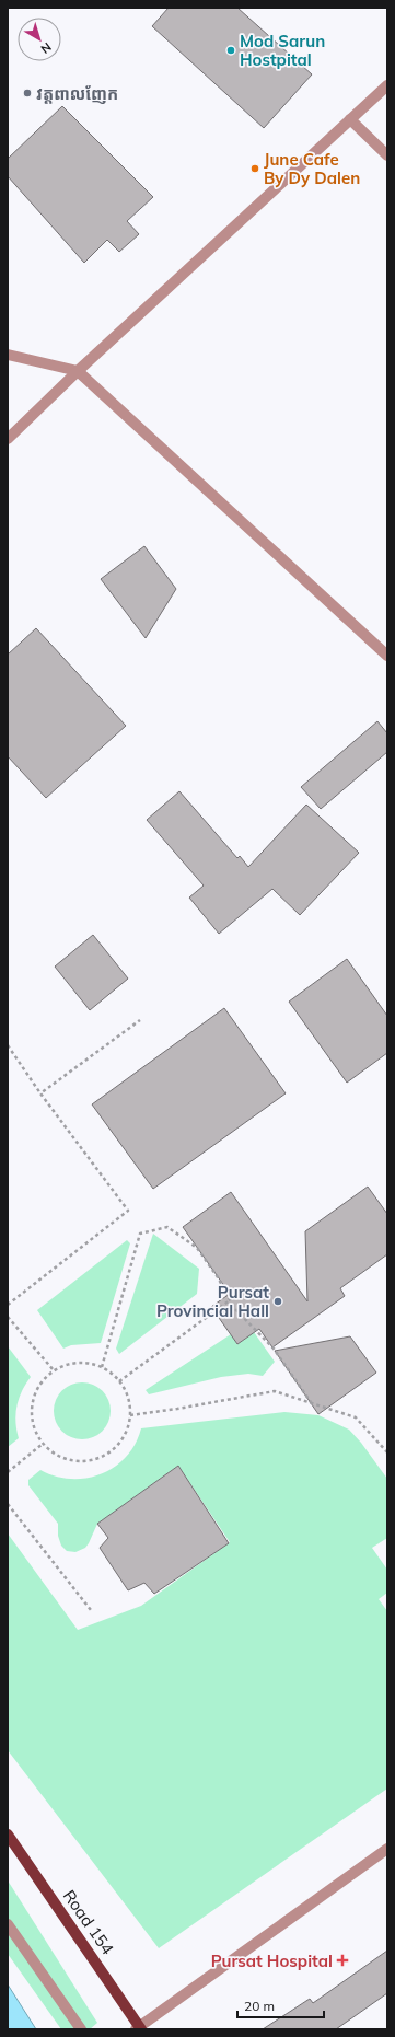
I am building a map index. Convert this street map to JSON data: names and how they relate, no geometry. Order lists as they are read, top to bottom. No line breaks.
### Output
{"streets":{"main road":["Road 154"]},"places":{"other":["Mod Sarun Hostpital","វត្តពាលញែក","June Cafe By Dy Dalen","Pursat Provincial Hall"],"health":["Pursat Hospital"]},"scale_bar":"20 m","north":"bottom right"}
